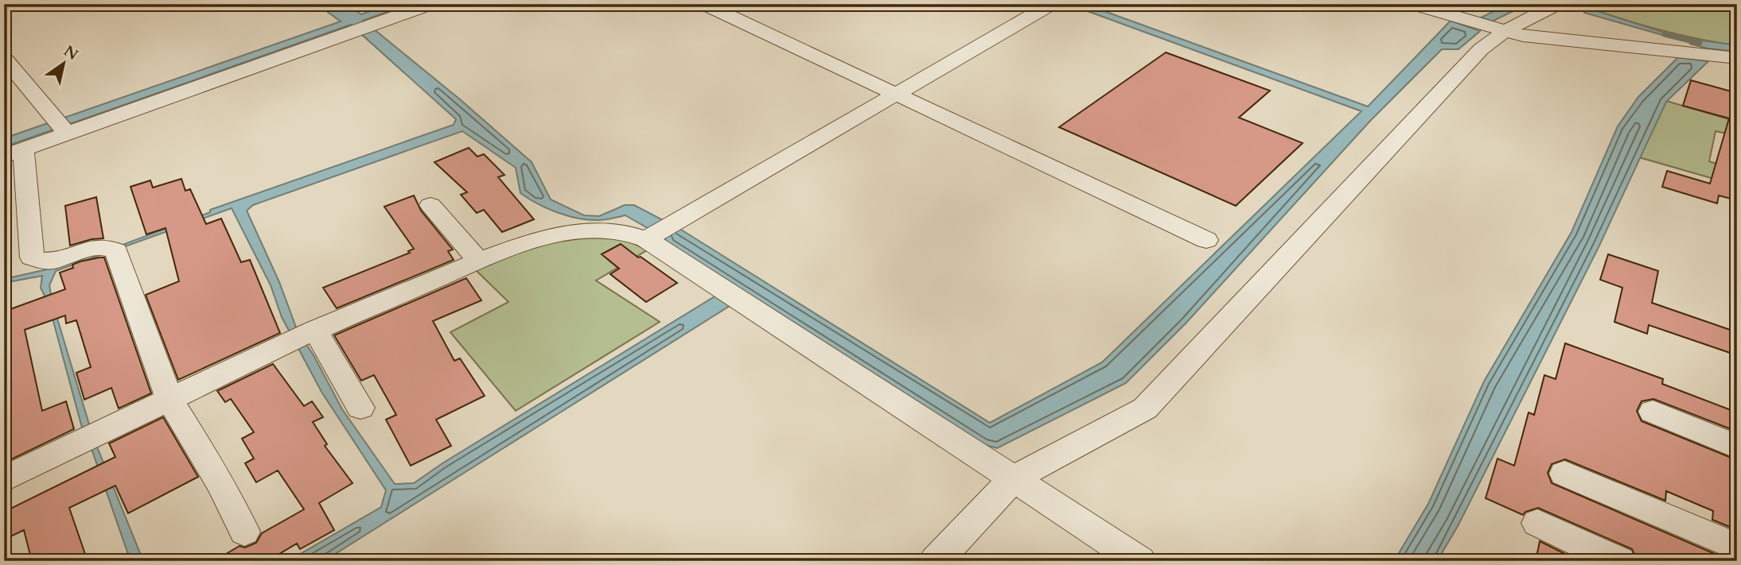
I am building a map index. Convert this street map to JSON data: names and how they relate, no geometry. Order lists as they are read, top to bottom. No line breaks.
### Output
{"north":"top right"}
